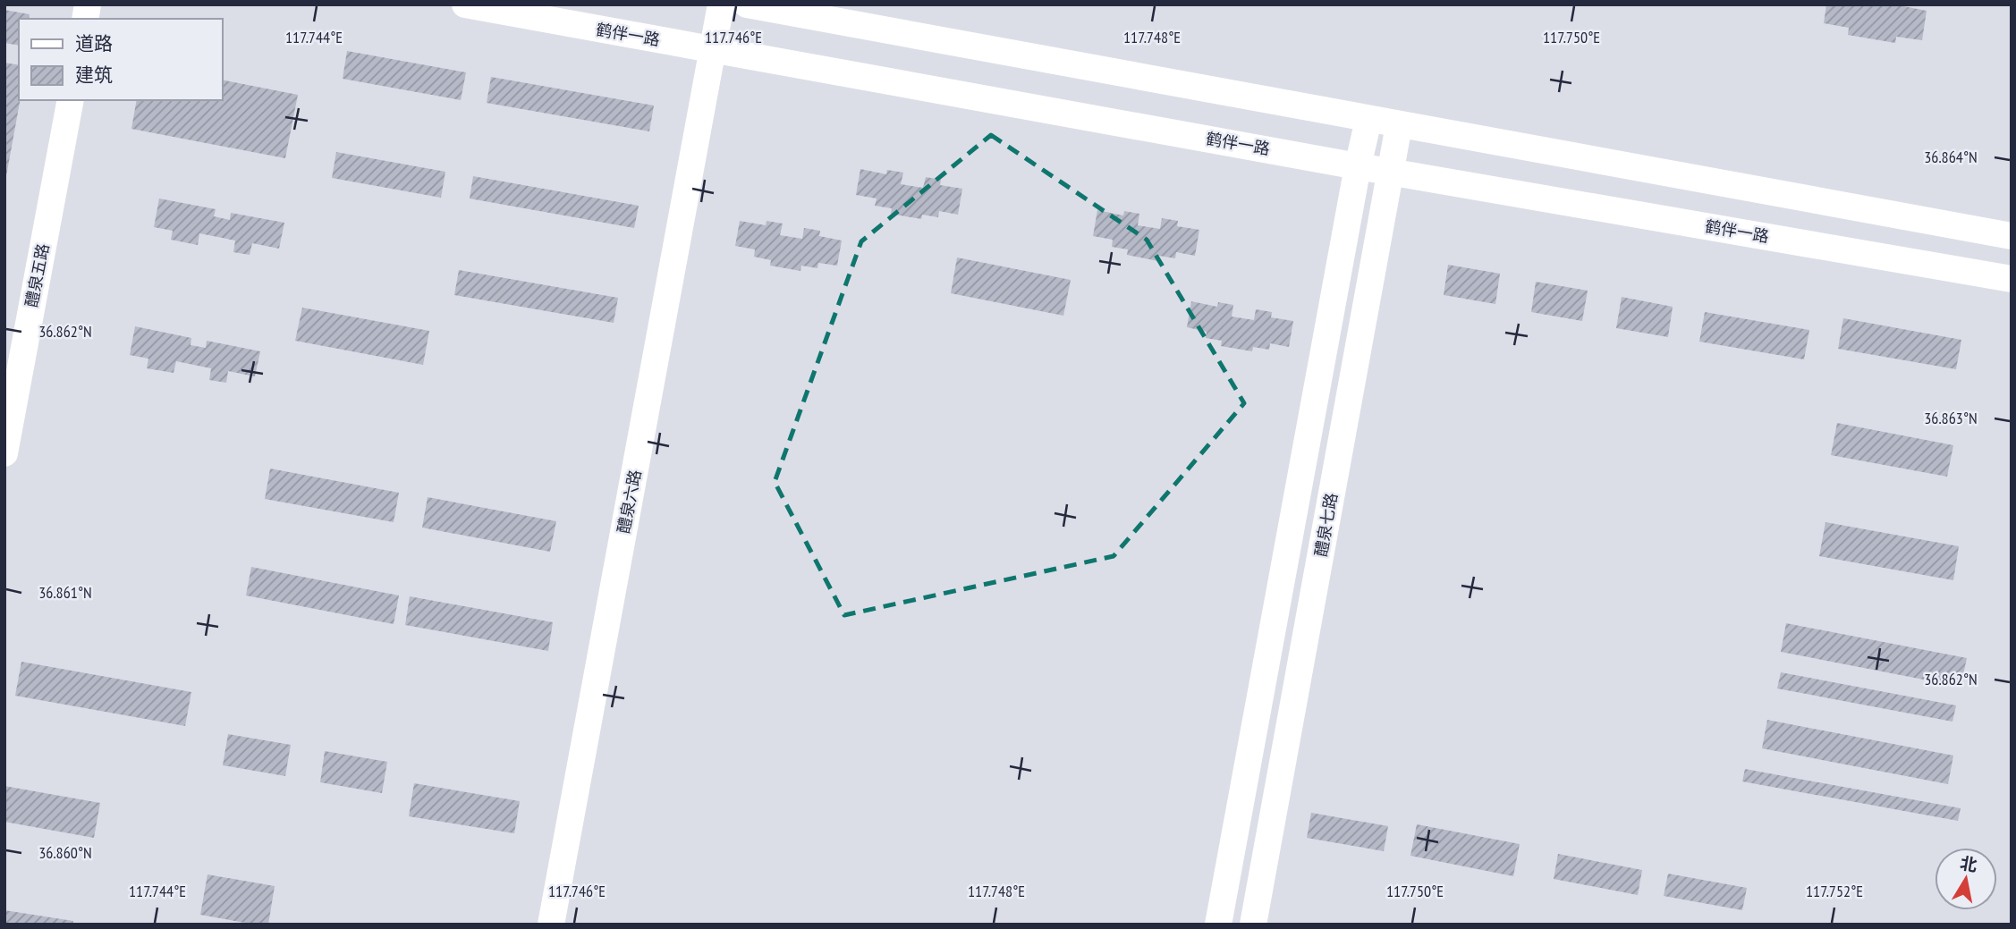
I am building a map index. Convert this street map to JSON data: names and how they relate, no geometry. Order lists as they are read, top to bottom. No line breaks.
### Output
{"streets":{"main road":["鹤伴一路","醴泉五路","醴泉六路","醴泉七路"]},"crossings":[["鹤伴一路","醴泉六路"],["鹤伴一路","醴泉七路"]],"legend":["道路","建筑"],"north":"top","coordinates":["117.744°E","117.746°E","117.748°E","117.750°E","36.864°N","36.862°N","36.863°N","36.861°N","36.860°N","117.752°E"]}
